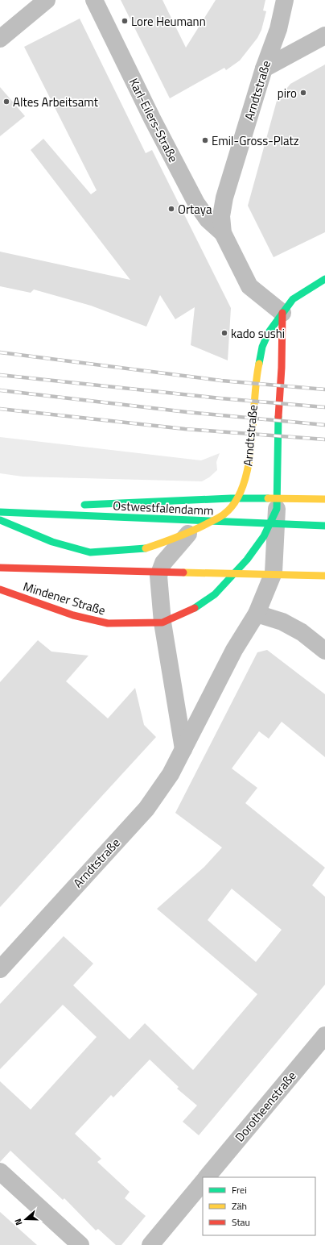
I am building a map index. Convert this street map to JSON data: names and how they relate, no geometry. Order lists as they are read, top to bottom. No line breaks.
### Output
{"streets":{"main road":["Arndtstraße","Ostwestfalendamm","Mindener Straße"],"street":["Karl-Eilers-Straße","Dorotheenstraße"]},"crossings":[["Arndtstraße","Karl-Eilers-Straße"],["Arndtstraße","Mindener Straße"]],"places":["Lore Heumann","piro","Altes Arbeitsamt","Emil-Gross-Platz","Ortaya","kado sushi"],"legend":["Frei","Zäh","Stau"],"north":"left"}
